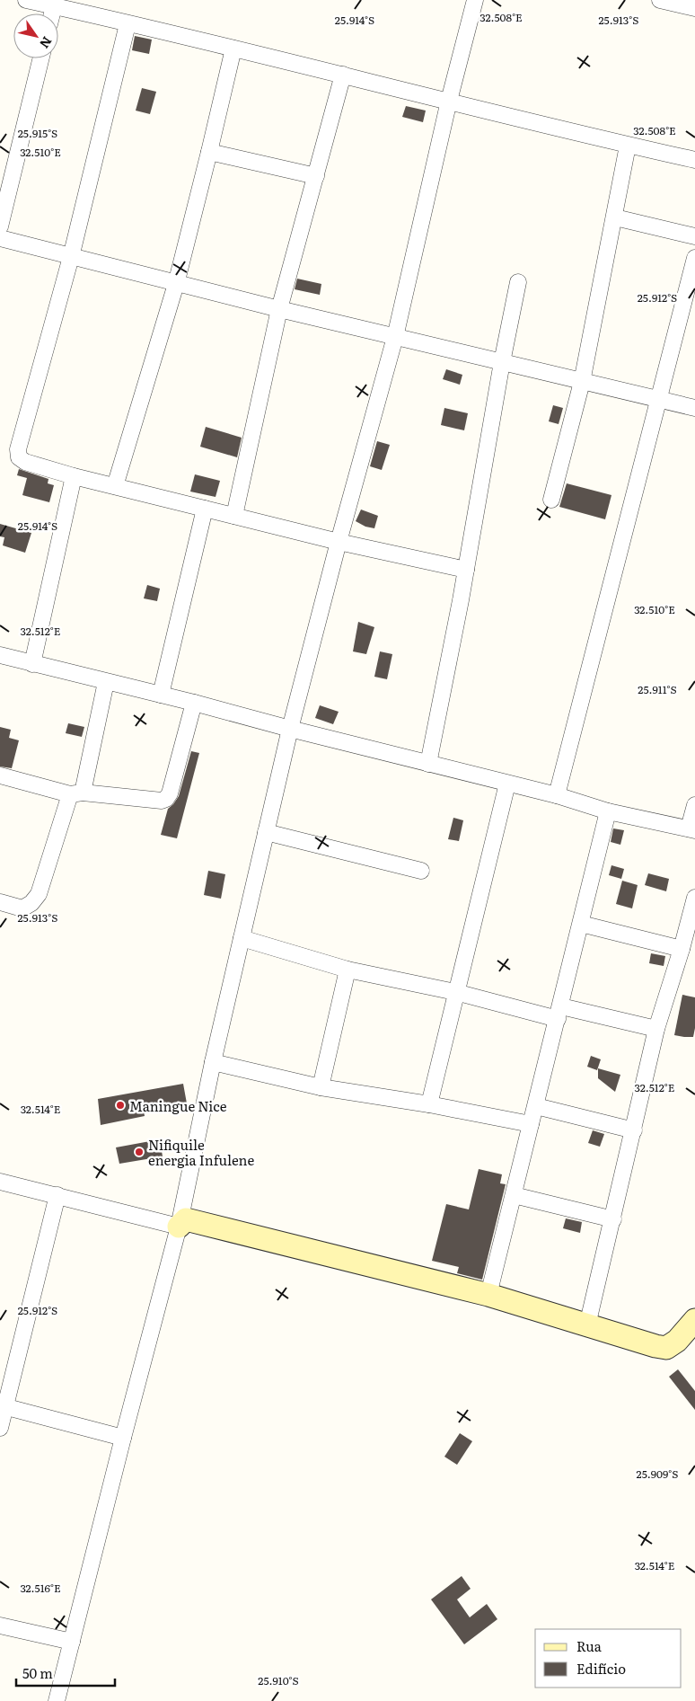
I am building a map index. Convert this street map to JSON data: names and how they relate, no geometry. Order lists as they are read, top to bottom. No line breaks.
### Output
{"places":["Maningue Nice","Nifiquile energia Infulene"],"legend":["Rua","Edifício"],"scale_bar":"50 m","north":"bottom right","coordinates":["32.508°E","25.914°S","25.913°S","25.915°S","32.510°E","25.912°S","32.512°E","25.911°S","32.514°E","25.909°S","32.516°E","25.910°S"]}
